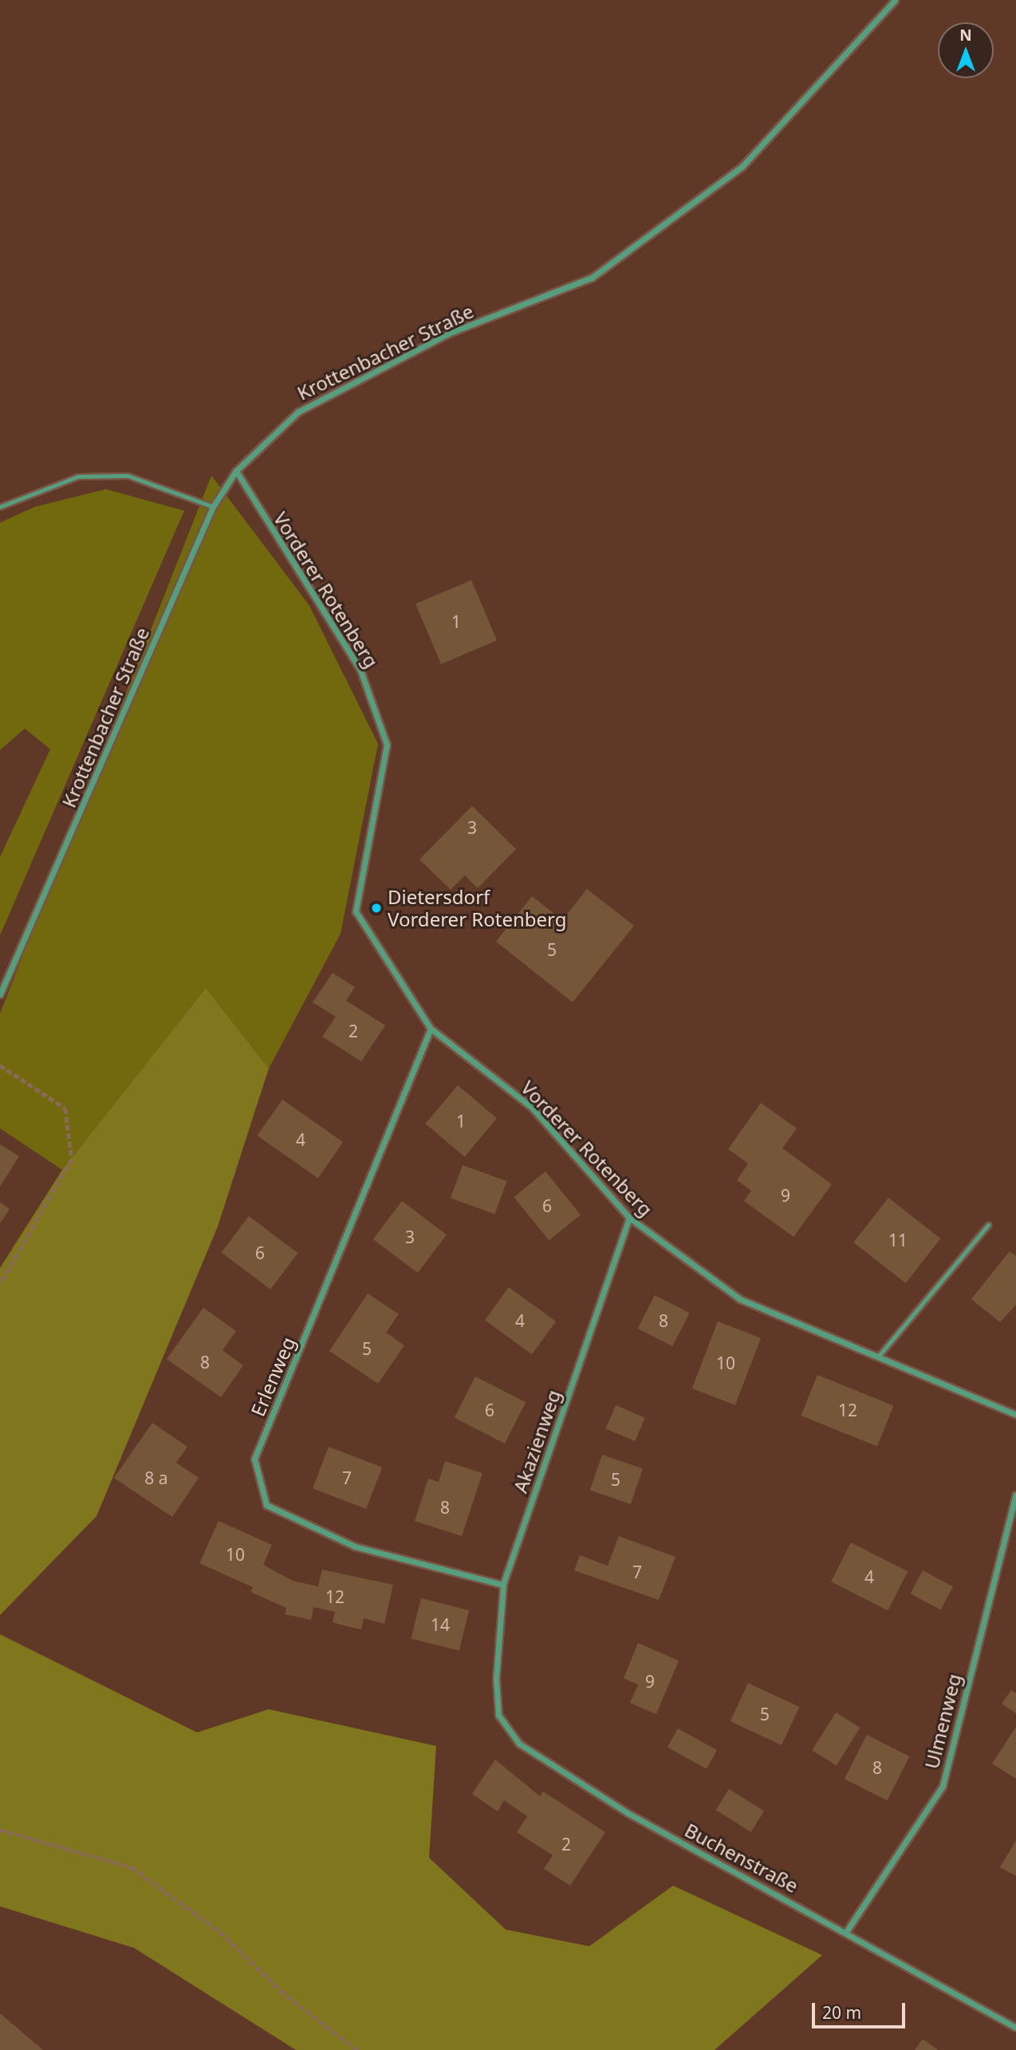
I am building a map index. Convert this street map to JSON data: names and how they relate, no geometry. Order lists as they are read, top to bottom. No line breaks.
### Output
{"streets":{"street":["Krottenbacher Straße","Vorderer Rotenberg","Erlenweg","Akazienweg","Ulmenweg","Buchenstraße"]},"crossings":[["Krottenbacher Straße","Vorderer Rotenberg"],["Vorderer Rotenberg","Erlenweg"],["Vorderer Rotenberg","Akazienweg"],["Erlenweg","Akazienweg"],["Akazienweg","Buchenstraße"],["Ulmenweg","Buchenstraße"]],"places":["Dietersdorf Vorderer Rotenberg"],"house_numbers":["1","3","5","2","1","4","9","6","3","11","6","4","8","5","8","10","6","12","8 a","7","5","8","10","7","4","12","14","9","5","8","2"],"scale_bar":"20 m","north":"top"}
